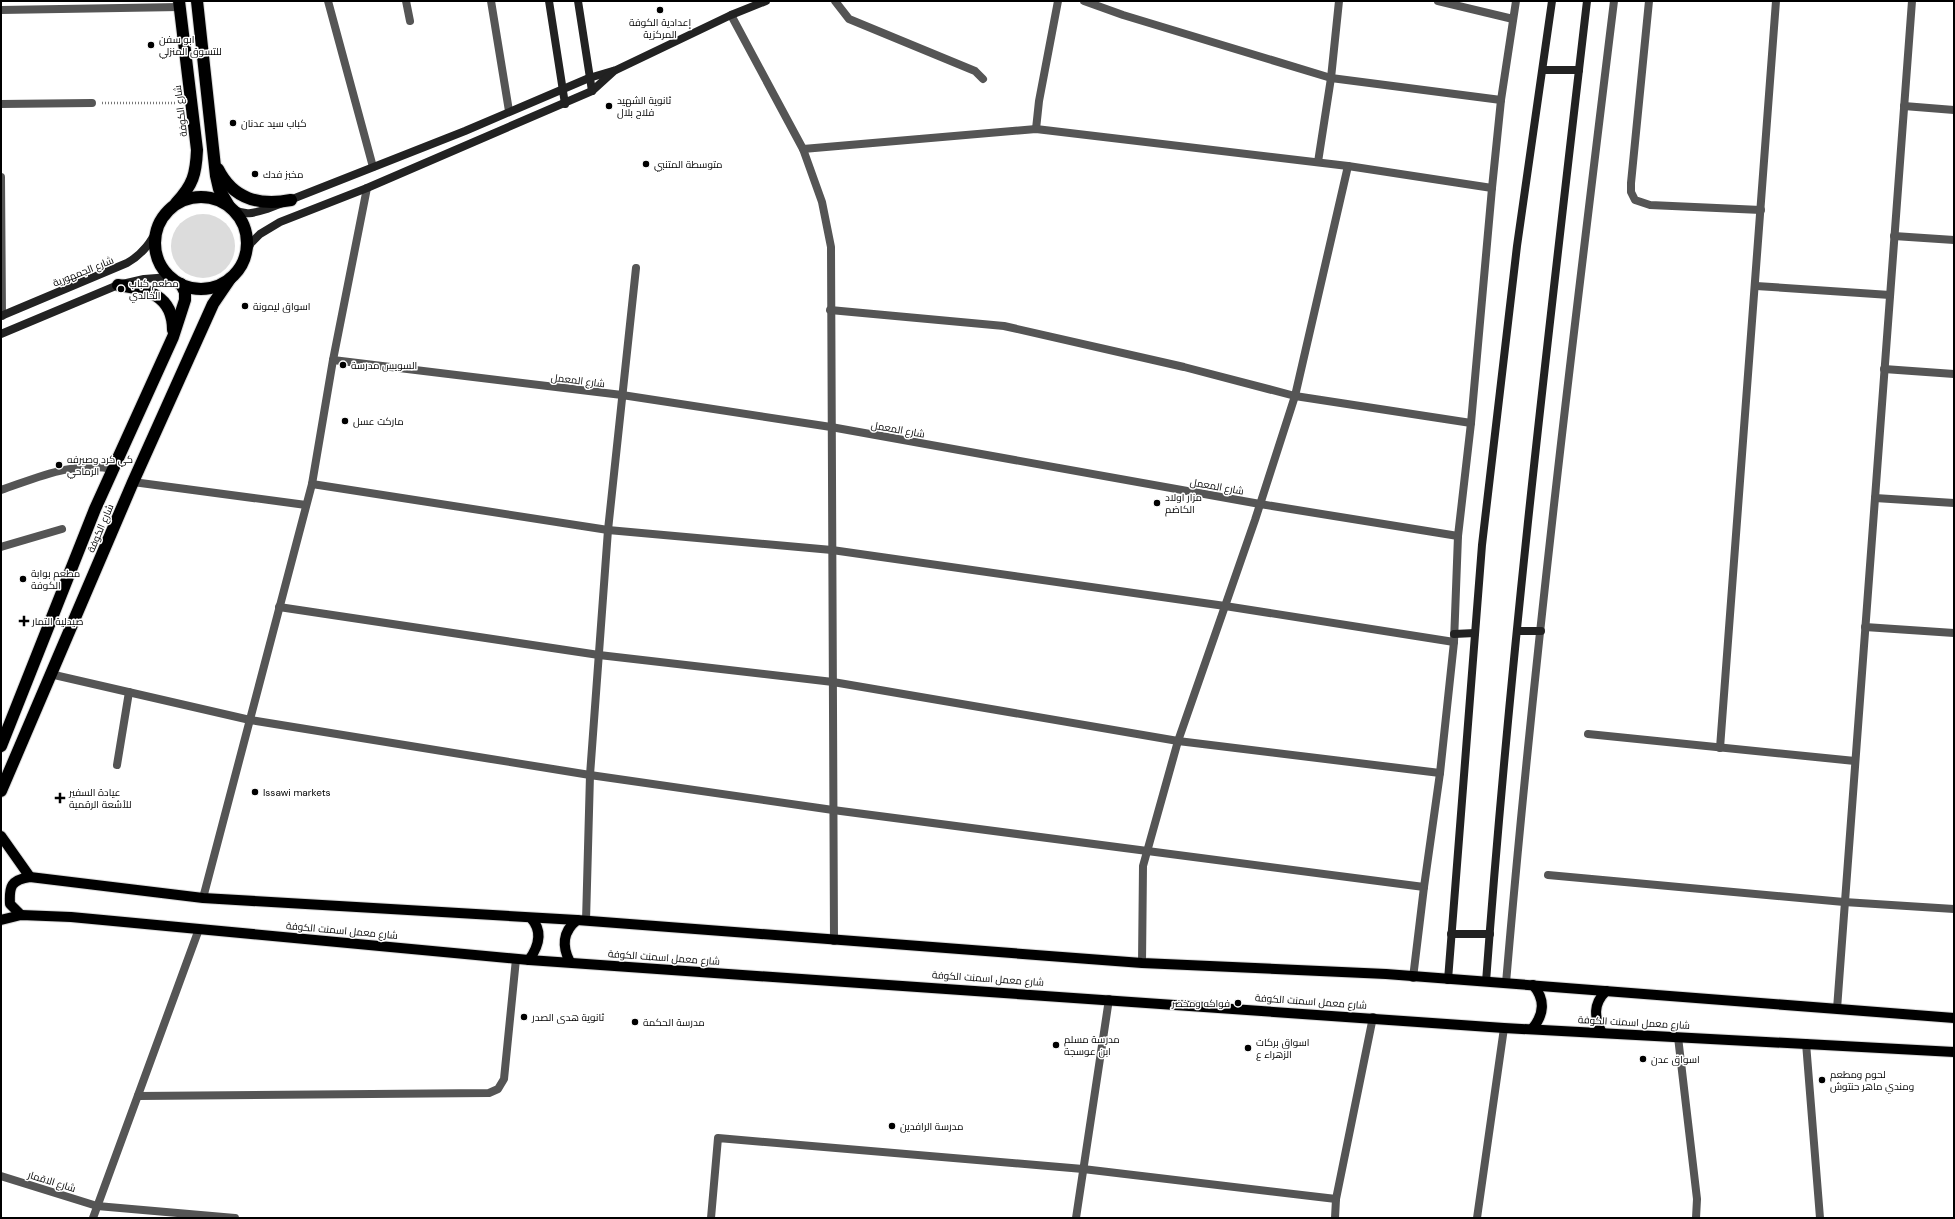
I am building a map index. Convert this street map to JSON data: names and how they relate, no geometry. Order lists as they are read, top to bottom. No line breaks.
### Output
{"streets":{"highway":["شارع الكوفة"],"main road":["شارع معمل اسمنت الكوفة"],"street":["شارع الجمهورية","شارع المعمل","شارع الاقمار"]},"crossings":[["شارع الكوفة","شارع الجمهورية"]],"places":{"other":["إعدادية الكوفة المركزية","ابو سفن للتسوق المنزلي","ثانوية الشهيد فلاح بلال","كباب سيد عدنان","متوسطة المتنبي","مخبز فدك","مطعم كباب الخالدي","اسواق ليمونة","السويس مدرسة","ماركت عسل","كي كرد وصيرفه الرماحي","مزار اولاد الكاضم","مطعم بوابة الكوفة","Issawi markets","فواكه ومخضر","ثانوية هدى الصدر","مدرسة الحكمة","مدرسة مسلم ابن عوسجة","اسواق بركات الزهراء ع","اسواق عدن","لحوم ومطعم ومندي ماهر حنتوش","مدرسة الرافدين"],"health":["صيدلية التمار","عيادة السفير للأشعة الرقمية"]}}
